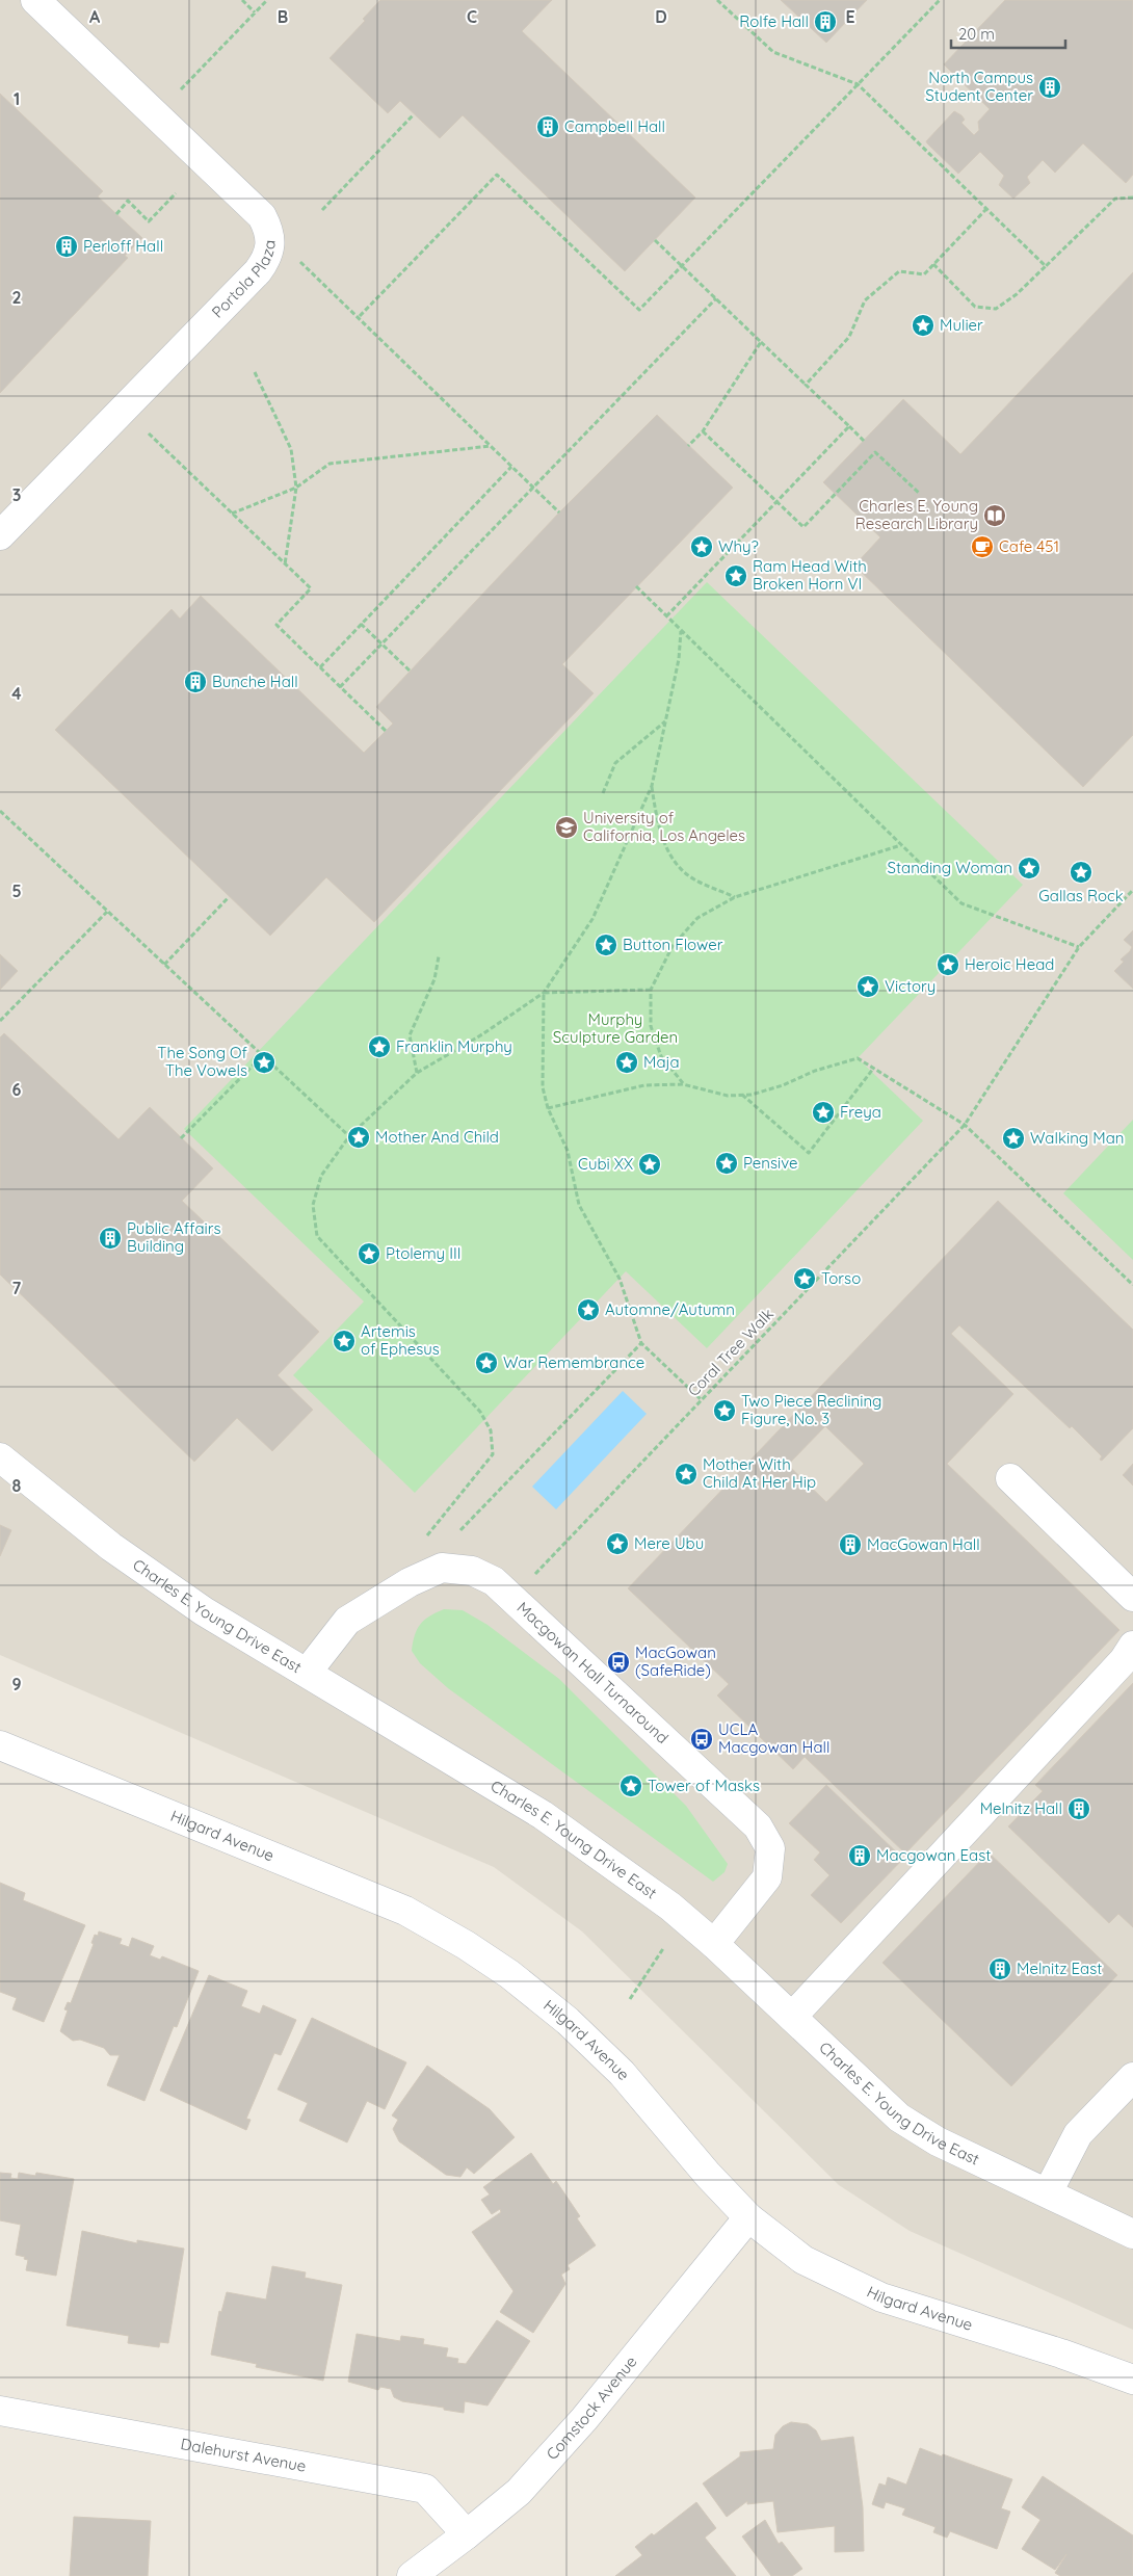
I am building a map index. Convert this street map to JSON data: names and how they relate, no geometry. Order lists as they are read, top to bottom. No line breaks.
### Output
{"streets":{"street":["Portola Plaza","Charles E. Young Drive East","Macgowan Hall Turnaround","Hilgard Avenue","Comstock Avenue","Dalehurst Avenue"],"path":["Coral Tree Walk"]},"crossings":[["Coral Tree Walk","Macgowan Hall Turnaround"],["Charles E. Young Drive East","Macgowan Hall Turnaround"],["Hilgard Avenue","Comstock Avenue"],["Comstock Avenue","Dalehurst Avenue"]],"parks":["Murphy Sculpture Garden"],"places":{"building":["Rolfe Hall","North Campus Student Center","Campbell Hall","Perloff Hall","Bunche Hall","Public Affairs Building","MacGowan Hall","Melnitz Hall","Macgowan East","Melnitz East"],"place":["Mulier","Why?","Ram Head With Broken Horn VI","Standing Woman","Gallas Rock","Button Flower","Heroic Head","Victory","Franklin Murphy","The Song Of The Vowels","Maja","Freya","Mother And Child","Walking Man","Pensive","Cubi XX","Ptolemy III","Torso","Automne/Autumn","Artemis of Ephesus","War Remembrance","Two Piece Reclining Figure, No. 3","Mother With Child At Her Hip","Mere Ubu","Tower of Masks"],"library":["Charles E. Young Research Library"],"cafe":["Cafe 451"],"school or university":["University of California, Los Angeles"],"bus stop":["MacGowan (SafeRide)","UCLA Macgowan Hall"]},"scale_bar":"20 m","grid":{"columns":["A","B","C","D","E"],"rows":["1","2","3","4","5","6","7","8","9"]}}
